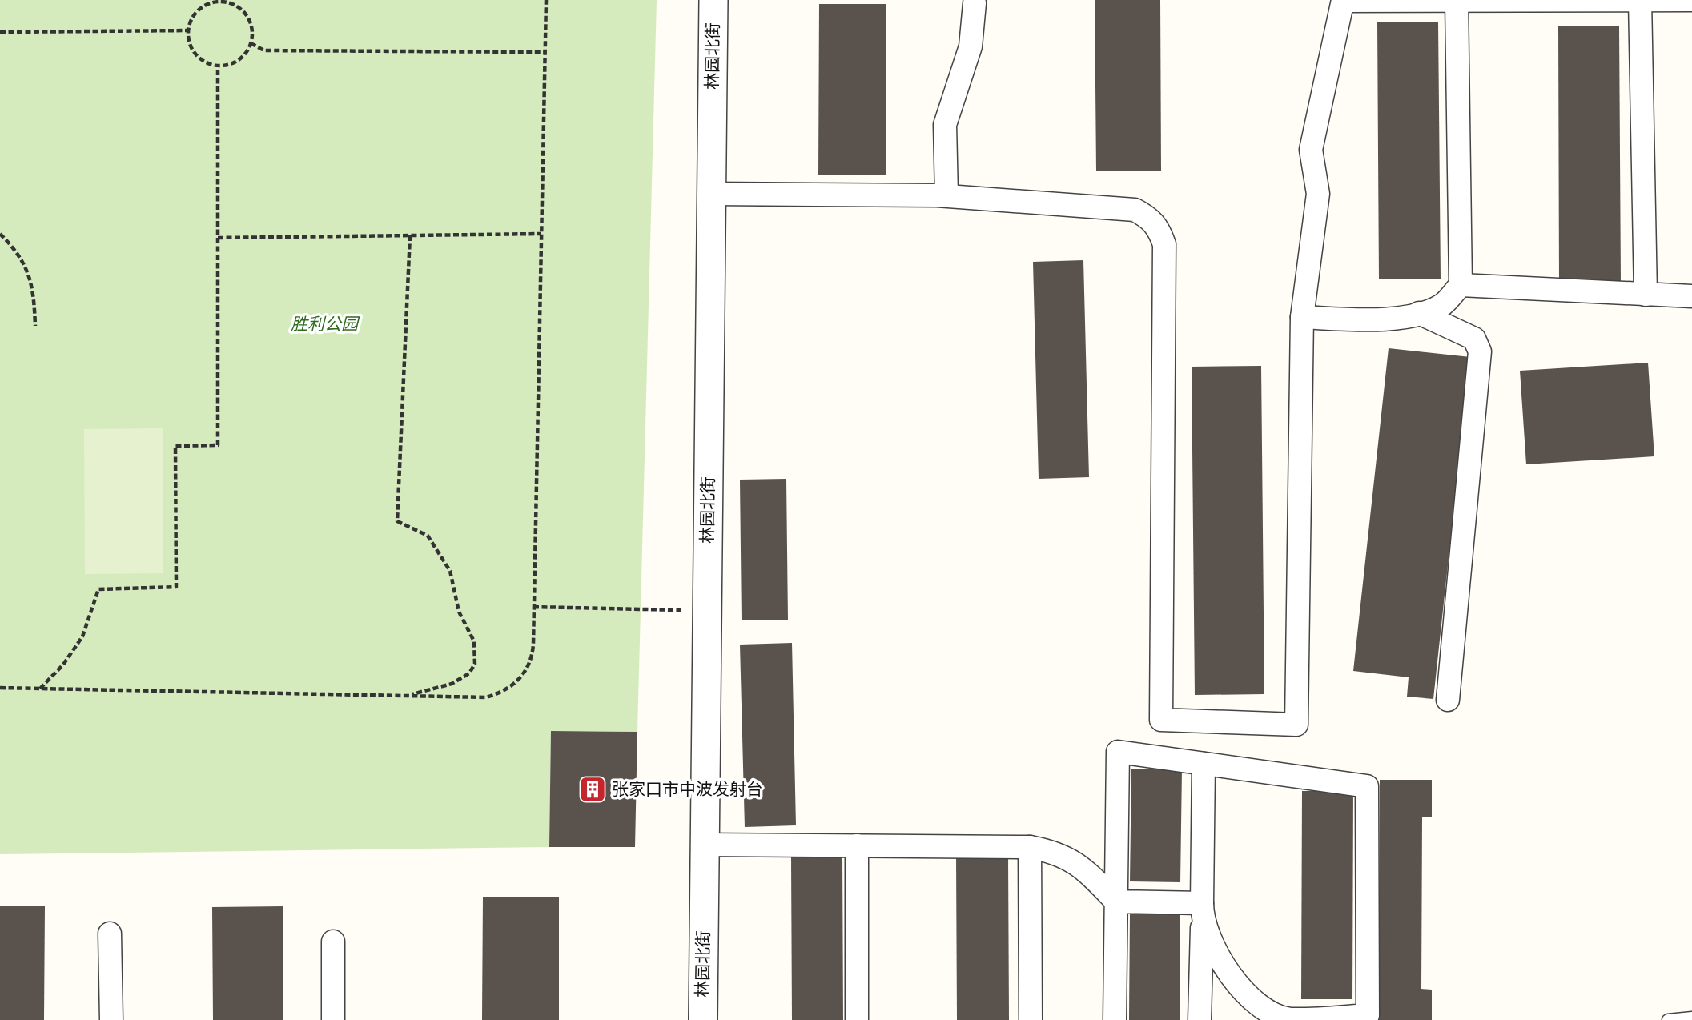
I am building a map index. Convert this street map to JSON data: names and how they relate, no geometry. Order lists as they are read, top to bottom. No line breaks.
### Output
{"streets":{"street":["林园北街"]},"parks":["胜利公园"],"places":{"building":["张家口市中波发射台"]}}
